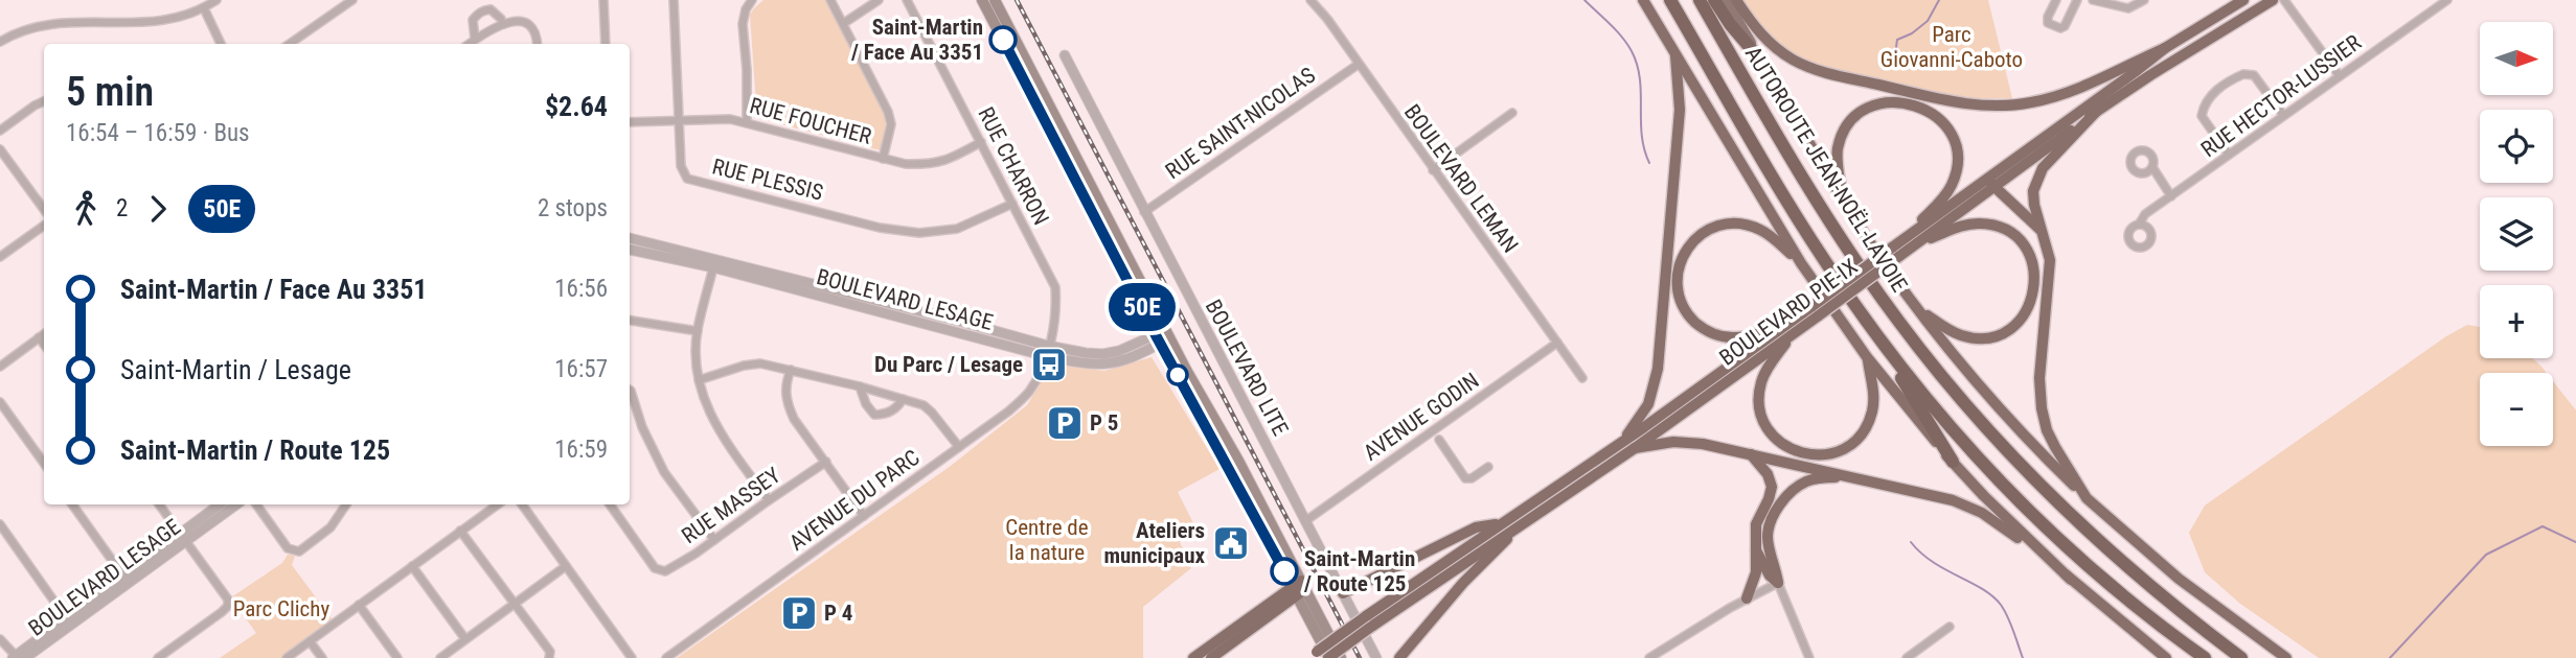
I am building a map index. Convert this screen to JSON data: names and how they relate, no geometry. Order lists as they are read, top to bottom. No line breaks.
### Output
{"streets":{"highway":["AUTOROUTE JEAN-NOËL-LAVOIE","BOULEVARD PIE-IX"],"street":["RUE HECTOR-LUSSIER","RUE FOUCHER","RUE SAINT-NICOLAS","RUE CHARRON","BOULEVARD LEMAN","RUE PLESSIS","BOULEVARD LESAGE","BOULEVARD LITE","AVENUE GODIN","AVENUE DU PARC","RUE MASSEY"]},"crossings":[["RUE FOUCHER","RUE CHARRON"],["RUE FOUCHER","RUE PLESSIS"],["RUE SAINT-NICOLAS","BOULEVARD LEMAN"],["RUE SAINT-NICOLAS","BOULEVARD LITE"],["RUE CHARRON","RUE PLESSIS"],["RUE CHARRON","BOULEVARD LESAGE"],["RUE CHARRON","AVENUE DU PARC"],["BOULEVARD LEMAN","AVENUE GODIN"],["BOULEVARD LESAGE","AVENUE DU PARC"],["BOULEVARD LITE","AVENUE GODIN"]],"parks":["Parc Giovanni-Caboto","Centre de la nature","Parc Clichy"],"places":{"other":["Saint-Martin / Face Au 3351","Saint-Martin / Route 125"],"bus stop":["Du Parc / Lesage"],"parking":["P 5","P 4"],"public building":["Ateliers municipaux"]},"lines":["bus line 50E"],"north":"right","page":{"on_map":"50E","map_buttons":["+","−"],"heading":["5 min","16:54 – 16:59 · Bus","$2.64"],"legs":["2","50E","2 stops"],"list":[{"name":"Saint-Martin / Face Au 3351","value":"16:56"},{"name":"Saint-Martin / Lesage","value":"16:57"},{"name":"Saint-Martin / Route 125","value":"16:59"}]}}
